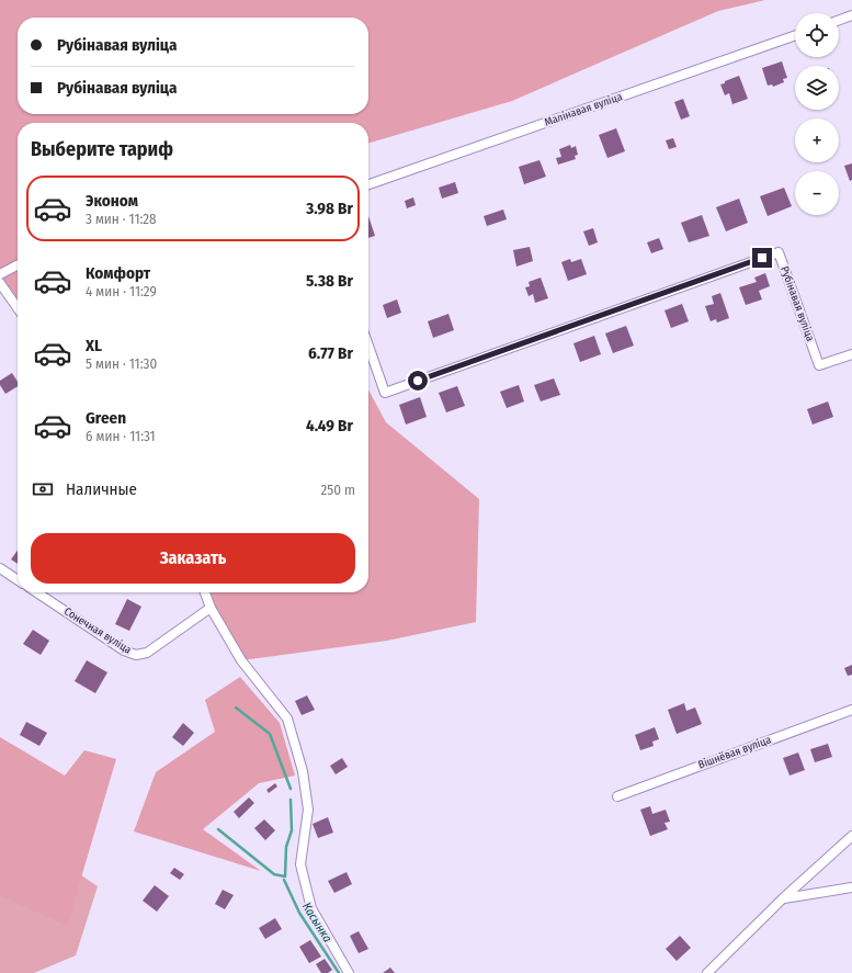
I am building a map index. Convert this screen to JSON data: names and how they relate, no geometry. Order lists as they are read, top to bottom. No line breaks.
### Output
{"streets":{"street":["Малінавая вуліца","Рубінавая вуліца","Сонечная вуліца","Вішнёвая вуліца"]},"water":["Касынка"],"page":{"map_buttons":["+","−"],"banner":["Рубінавая вуліца","Рубінавая вуліца"],"heading":"Выберите тариф","list":[{"name":"Эконом","note":"3 мин · 11:28","value":"3.98 Br"},{"name":"Комфорт","note":"4 мин · 11:29","value":"5.38 Br"},{"name":"XL","note":"5 мин · 11:30","value":"6.77 Br"},{"name":"Green","note":"6 мин · 11:31","value":"4.49 Br"}],"pay":["Наличные","250 m"],"buttons":"Заказать"}}
